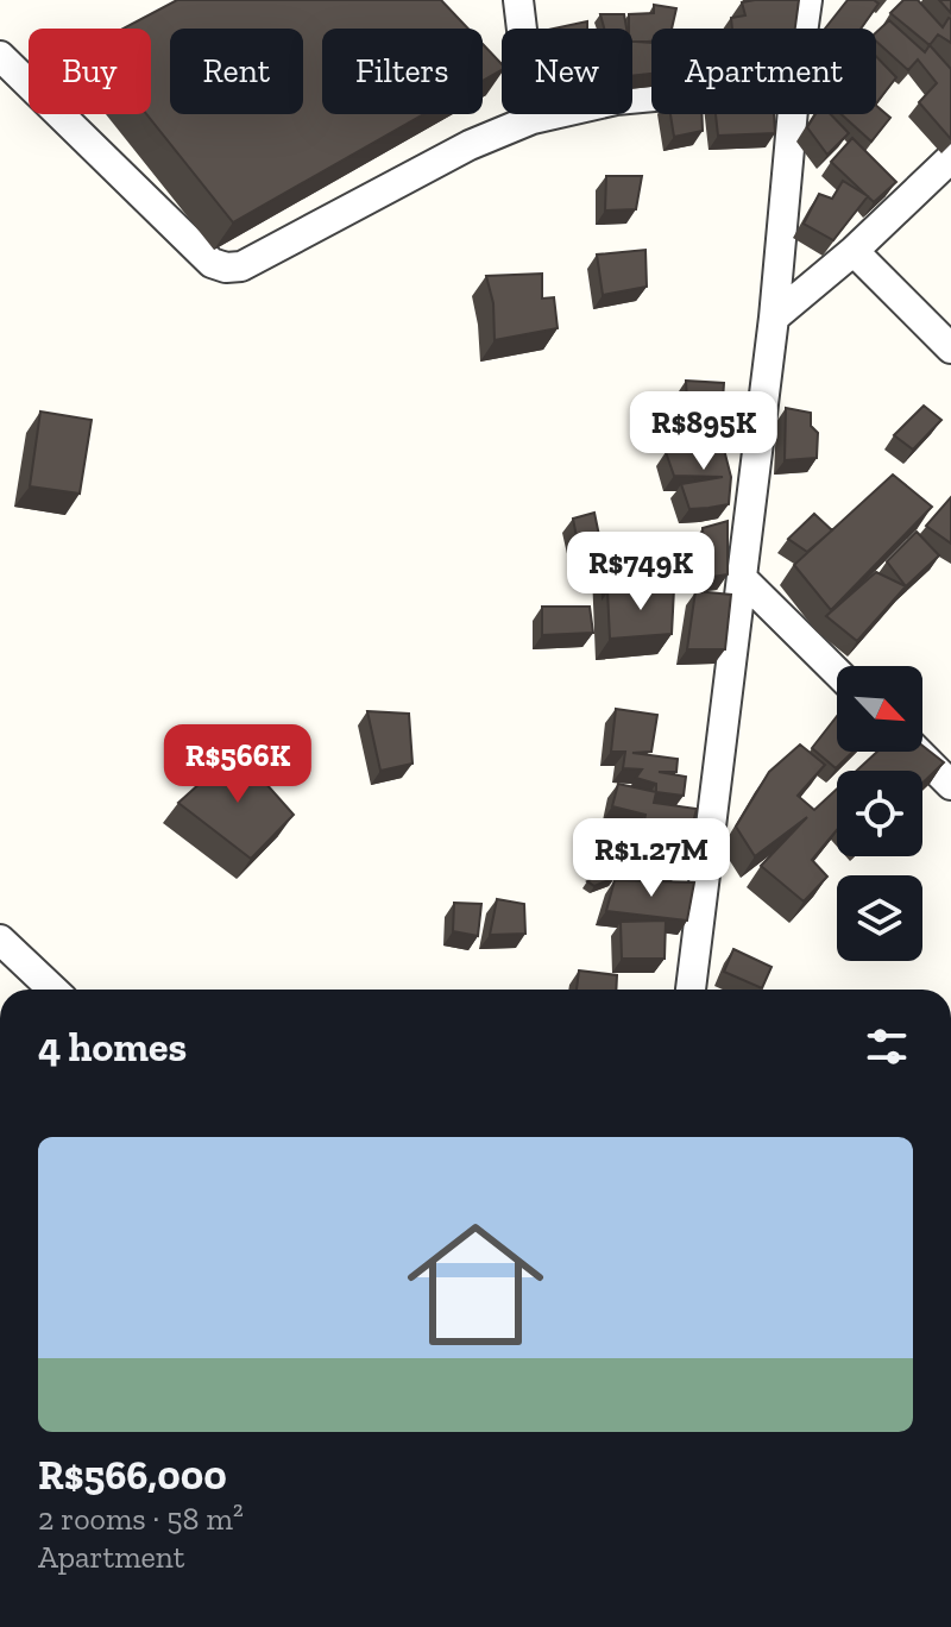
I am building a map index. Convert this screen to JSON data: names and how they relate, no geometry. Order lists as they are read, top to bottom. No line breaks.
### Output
{"north":"bottom right","page":{"chip":["Buy","Rent","Filters","New","Apartment"],"price":["R$895K","R$749K","R$566K","R$1.27M"],"heading":"4 homes","list":[{"name":"R$566,000","note":"2 rooms · 58 m² · Apartment"}]}}
